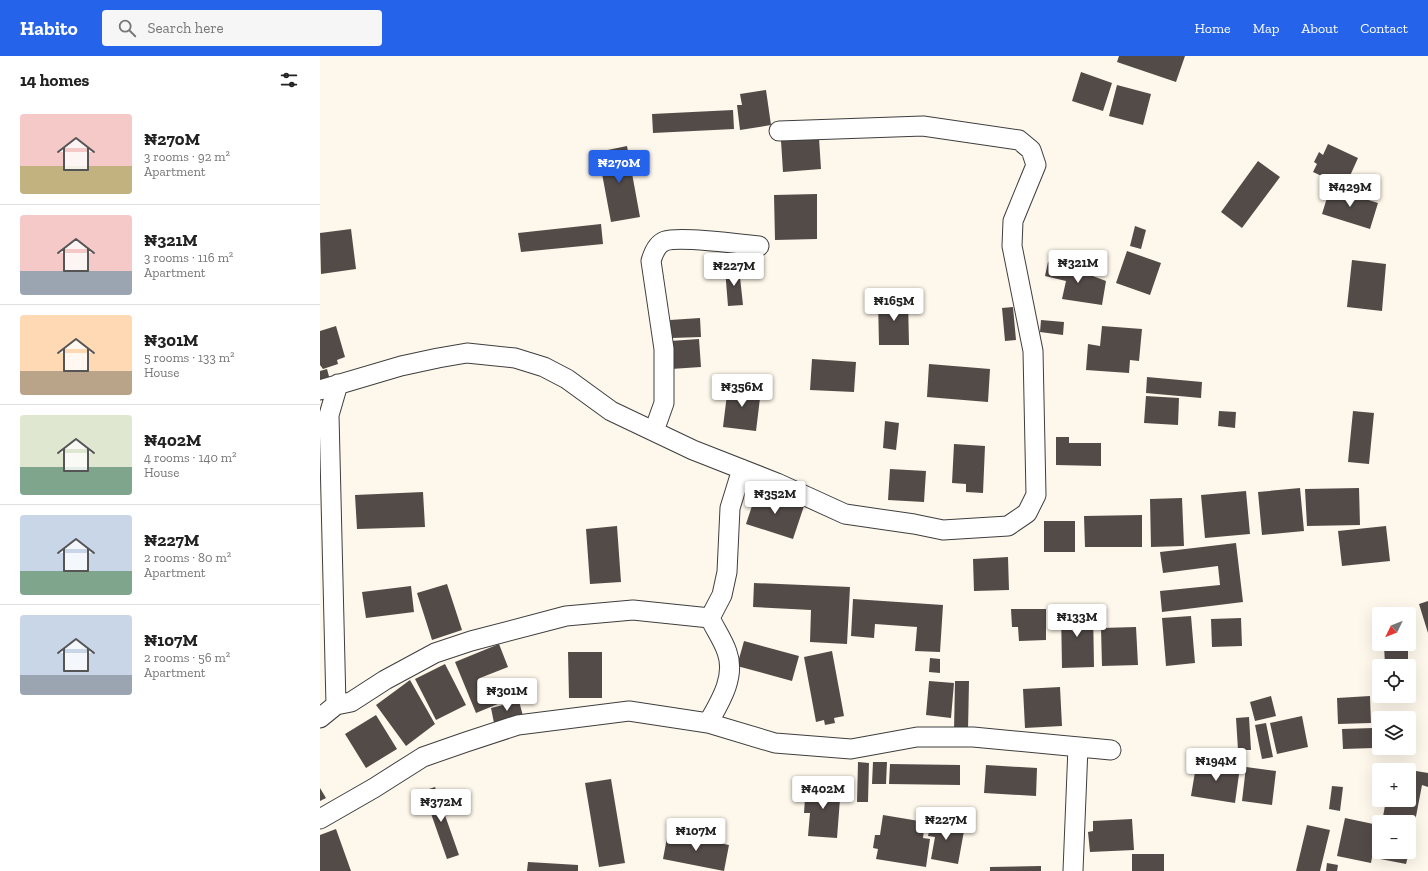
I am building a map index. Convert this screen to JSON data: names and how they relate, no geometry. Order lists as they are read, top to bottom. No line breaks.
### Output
{"north":"bottom left","page":{"header":"Habito","search":"Search here","nav":["Home","Map","About","Contact"],"heading":"14 homes","list":[{"name":"₦270M","note":"3 rooms · 92 m² · Apartment"},{"name":"₦321M","note":"3 rooms · 116 m² · Apartment"},{"name":"₦301M","note":"5 rooms · 133 m² · House"},{"name":"₦402M","note":"4 rooms · 140 m² · House"},{"name":"₦227M","note":"2 rooms · 80 m² · Apartment"},{"name":"₦107M","note":"2 rooms · 56 m² · Apartment"}],"price":["₦270M","₦429M","₦321M","₦227M","₦165M","₦356M","₦352M","₦133M","₦301M","₦194M","₦402M","₦372M","₦227M","₦107M"],"map_buttons":["+","−"]}}
